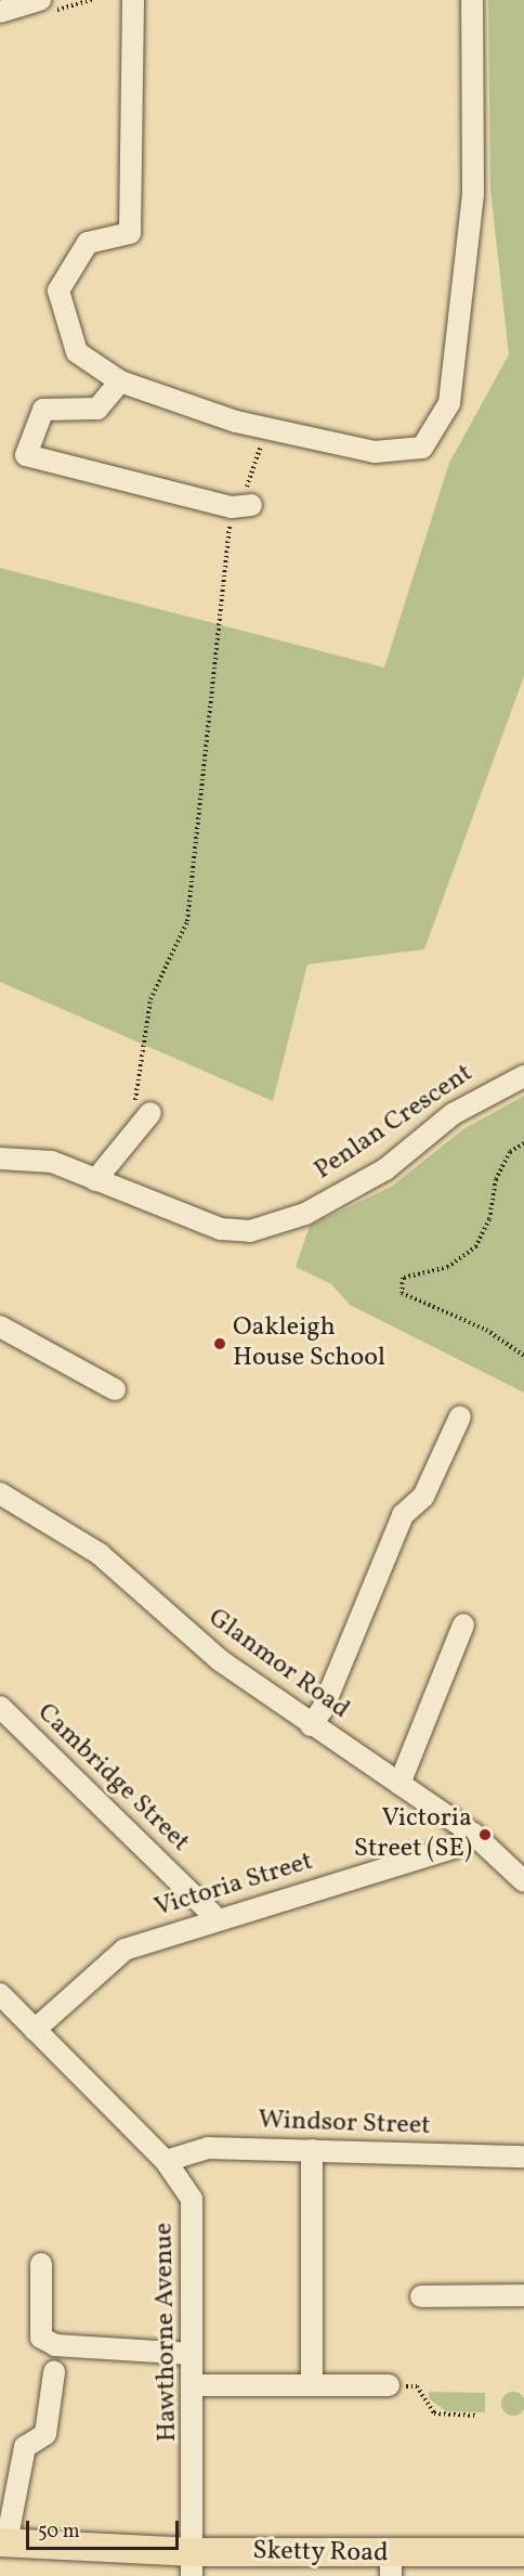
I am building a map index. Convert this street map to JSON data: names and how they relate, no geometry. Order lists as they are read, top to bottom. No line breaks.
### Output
{"streets":{"main road":["Sketty Road"],"street":["Penlan Crescent","Glanmor Road","Cambridge Street","Victoria Street","Windsor Street","Hawthorne Avenue"]},"crossings":[["Glanmor Road","Victoria Street"],["Cambridge Street","Victoria Street"],["Victoria Street","Hawthorne Avenue"],["Windsor Street","Hawthorne Avenue"],["Hawthorne Avenue","Sketty Road"]],"places":["Oakleigh House School","Victoria Street (SE)"],"scale_bar":"50 m"}
